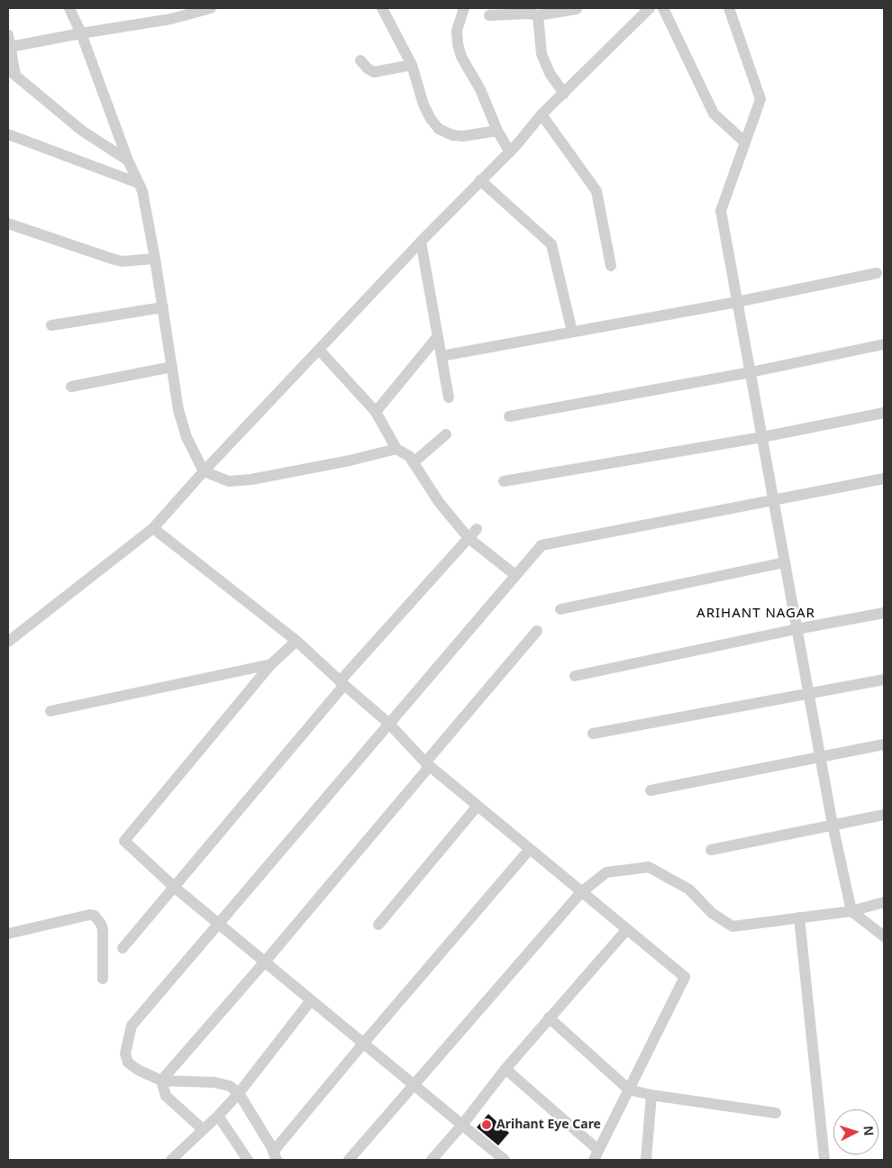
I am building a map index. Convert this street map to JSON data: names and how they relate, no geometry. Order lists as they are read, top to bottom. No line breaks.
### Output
{"districts":["ARIHANT NAGAR"],"places":["Arihant Eye Care"],"north":"right"}
